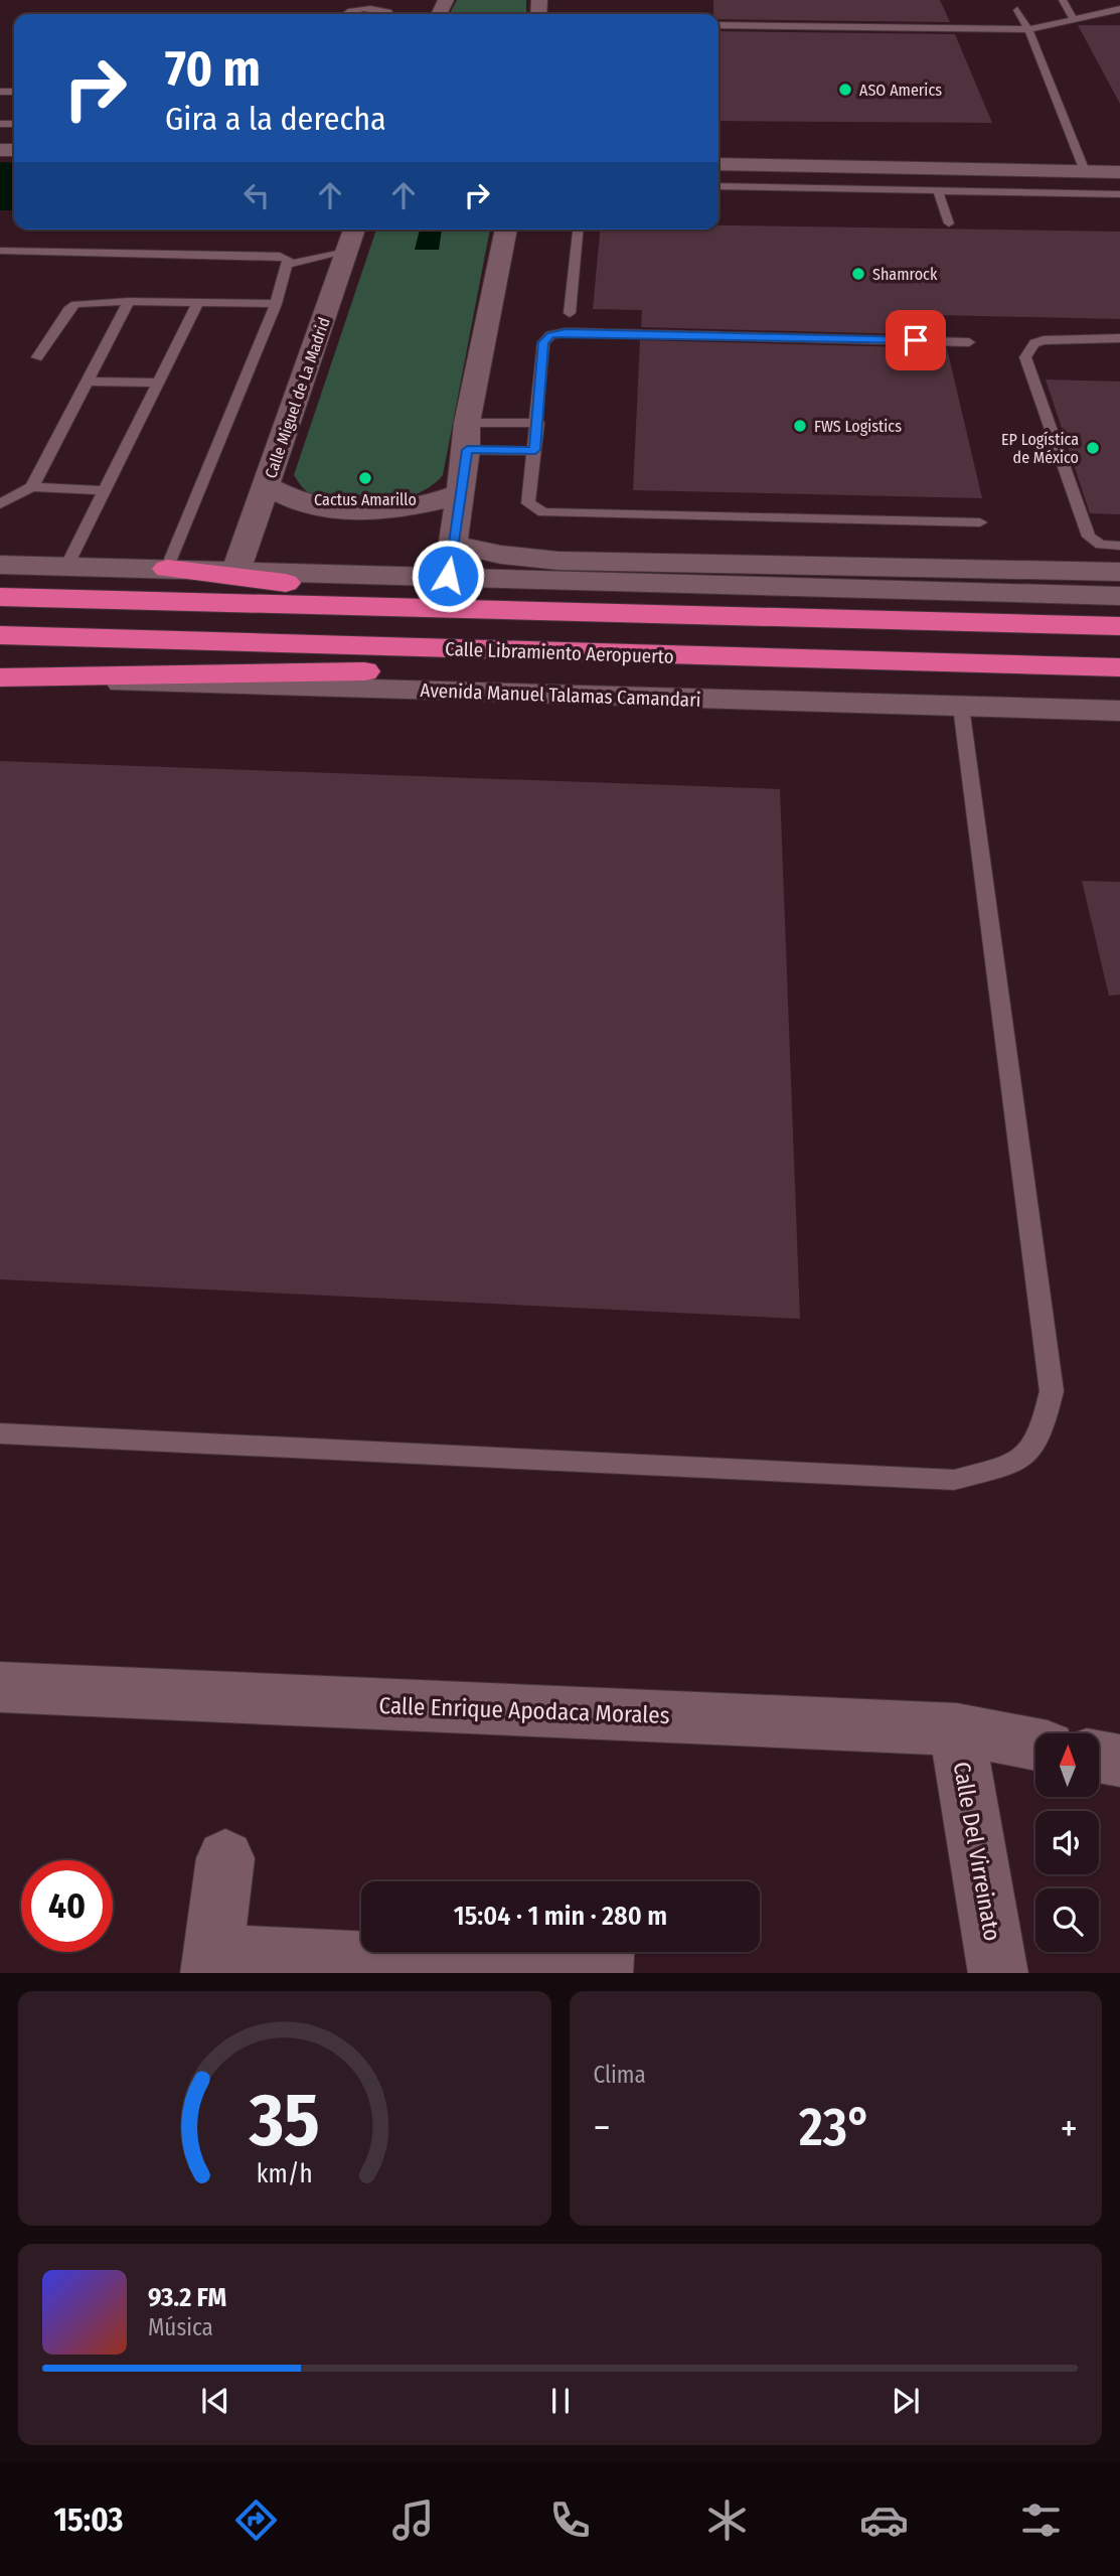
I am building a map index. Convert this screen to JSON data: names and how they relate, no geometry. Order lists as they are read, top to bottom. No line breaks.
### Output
{"streets":{"highway":["Calle Libramiento Aeropuerto"],"street":["Calle Miguel de La Madrid","Avenida Manuel Talamas Camandari","Calle Enrique Apodaca Morales","Calle Del Virreinato"]},"crossings":[["Calle Enrique Apodaca Morales","Calle Del Virreinato"]],"places":["ASO Americs","Shamrock","FWS Logistics","EP Logística de México","Cactus Amarillo"],"north":"top","page":{"turn":["70 m","Gira a la derecha"],"limit":"40","trip":"15:04 · 1 min · 280 m","tile":"Clima","heat":["−","23°","+"],"song":["93.2 FM","Música"],"tabs":"15:03","gauge":["35","km/h"]}}
